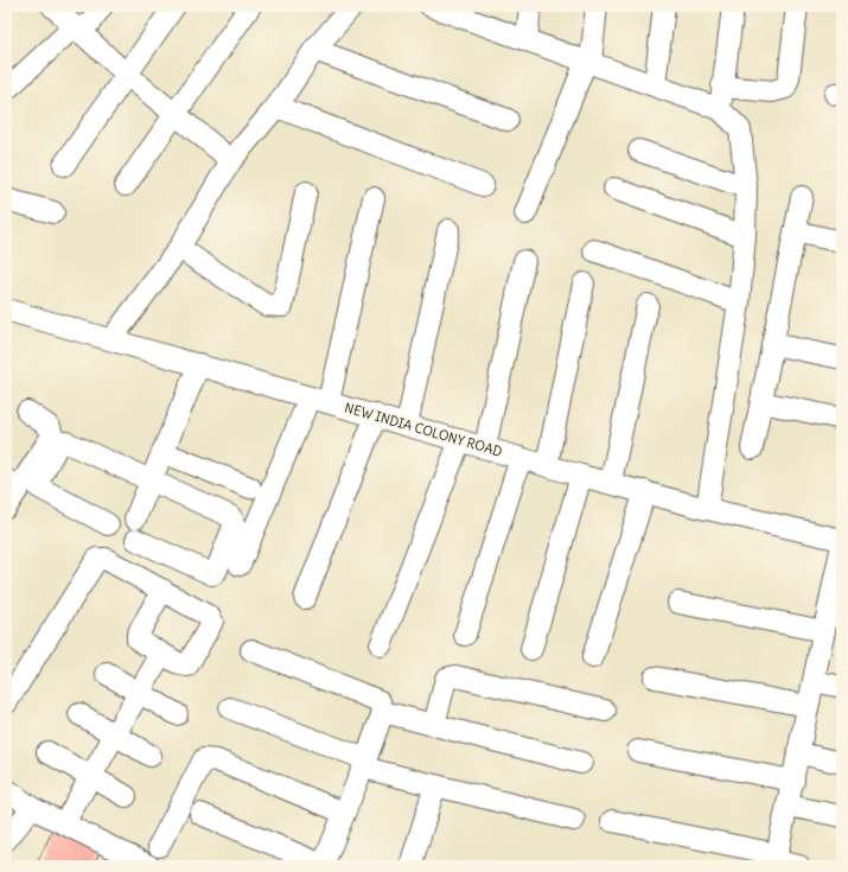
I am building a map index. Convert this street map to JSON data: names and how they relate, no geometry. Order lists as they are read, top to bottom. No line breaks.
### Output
{"streets":{"street":["NEW INDIA COLONY ROAD"]}}
